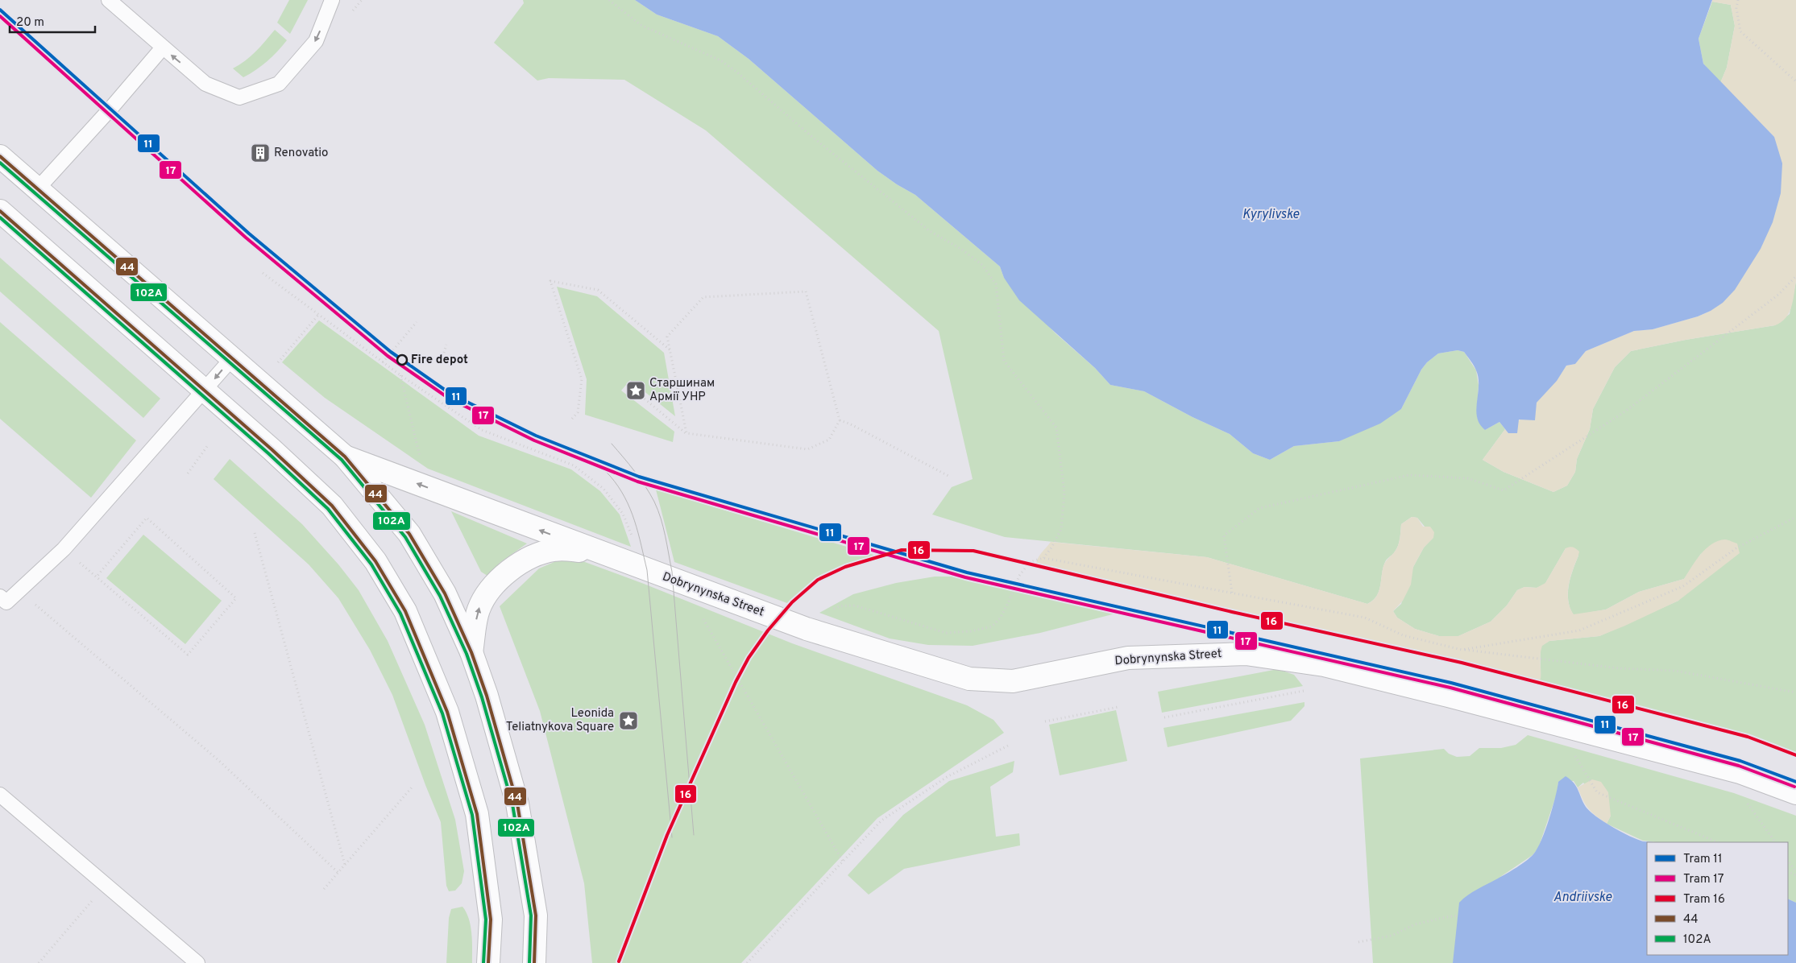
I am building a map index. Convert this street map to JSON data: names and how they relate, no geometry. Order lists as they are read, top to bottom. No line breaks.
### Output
{"streets":{"main road":["Dobrynynska Street"]},"water":["Kyrylivske","Andriivske"],"places":{"building":["Renovatio"],"other":["Fire depot"],"place":["Старшинам Армії УНР","Leonida Teliatnykova Square"]},"lines":["tram line 11","tram line 17","transit line 44","transit line 102А","tram line 16"],"legend":["Tram 11","Tram 17","Tram 16","44","102А"],"scale_bar":"20 m"}
